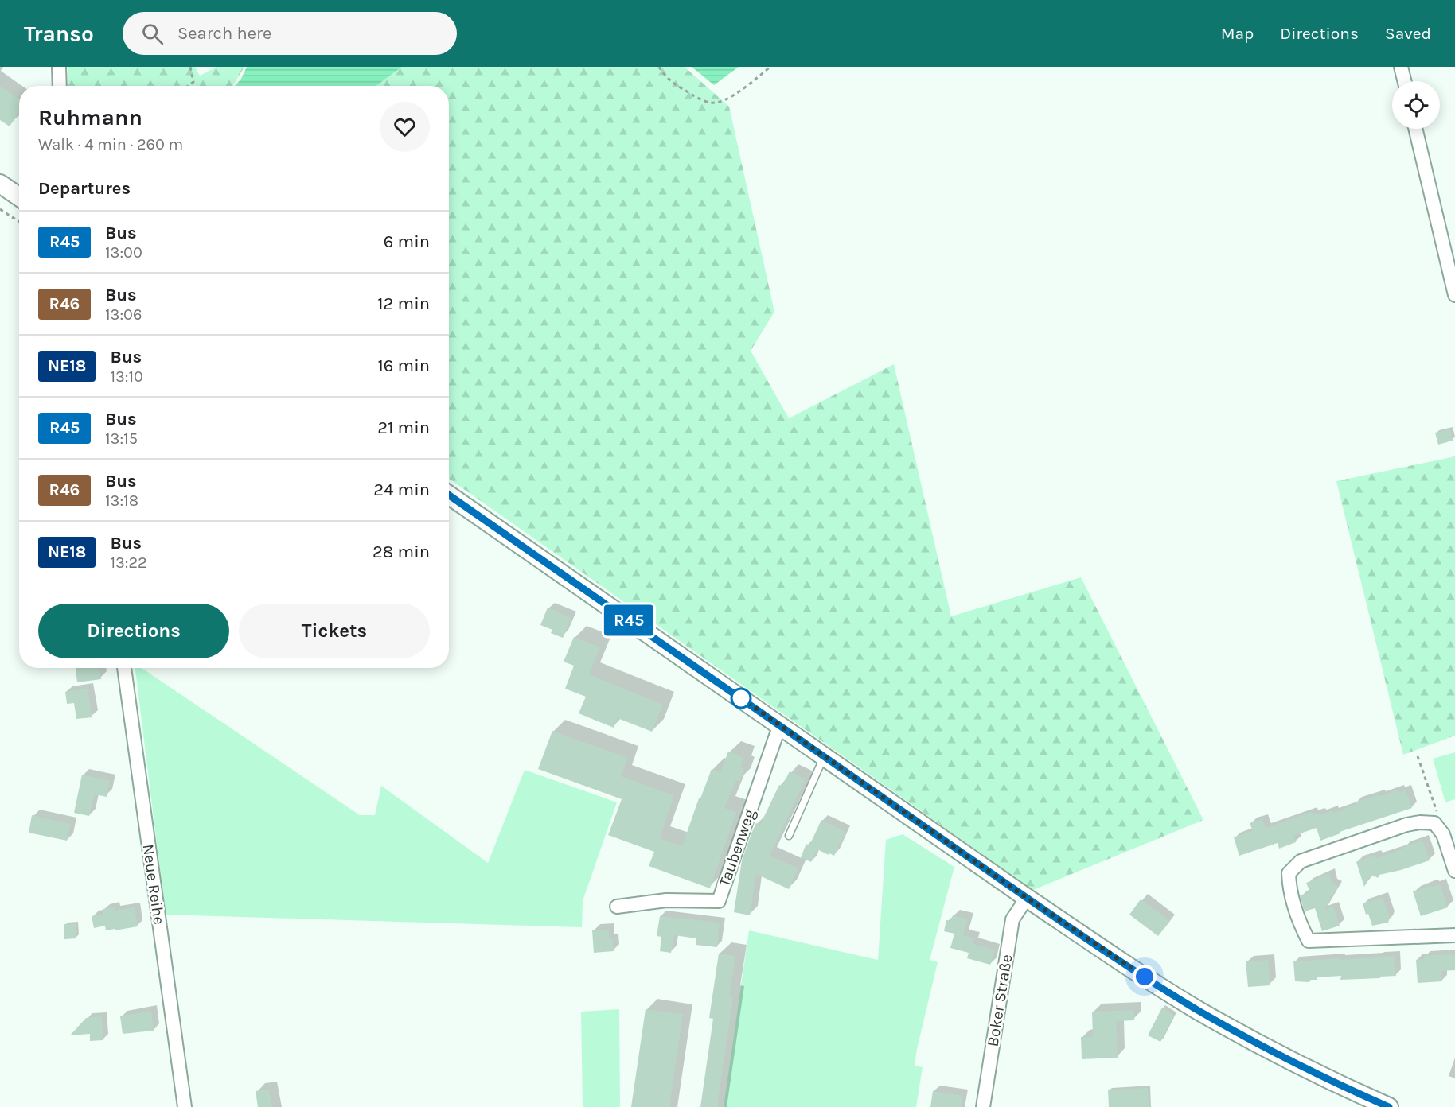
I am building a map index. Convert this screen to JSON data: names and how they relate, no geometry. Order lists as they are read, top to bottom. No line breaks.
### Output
{"streets":{"street":["Taubenweg","Neue Reihe","Boker Straße"]},"lines":["bus line R45"],"page":{"header":"Transo","search":"Search here","nav":["Map","Directions","Saved"],"on_map":"R45","heading":[["Ruhmann","Walk · 4 min · 260 m"],"Departures"],"list":[{"mark":"R45","name":"Bus","note":"13:00","value":"6 min"},{"mark":"R46","name":"Bus","note":"13:06","value":"12 min"},{"mark":"NE18","name":"Bus","note":"13:10","value":"16 min"},{"mark":"R45","name":"Bus","note":"13:15","value":"21 min"},{"mark":"R46","name":"Bus","note":"13:18","value":"24 min"},{"mark":"NE18","name":"Bus","note":"13:22","value":"28 min"}],"buttons":["Directions","Tickets"]}}
